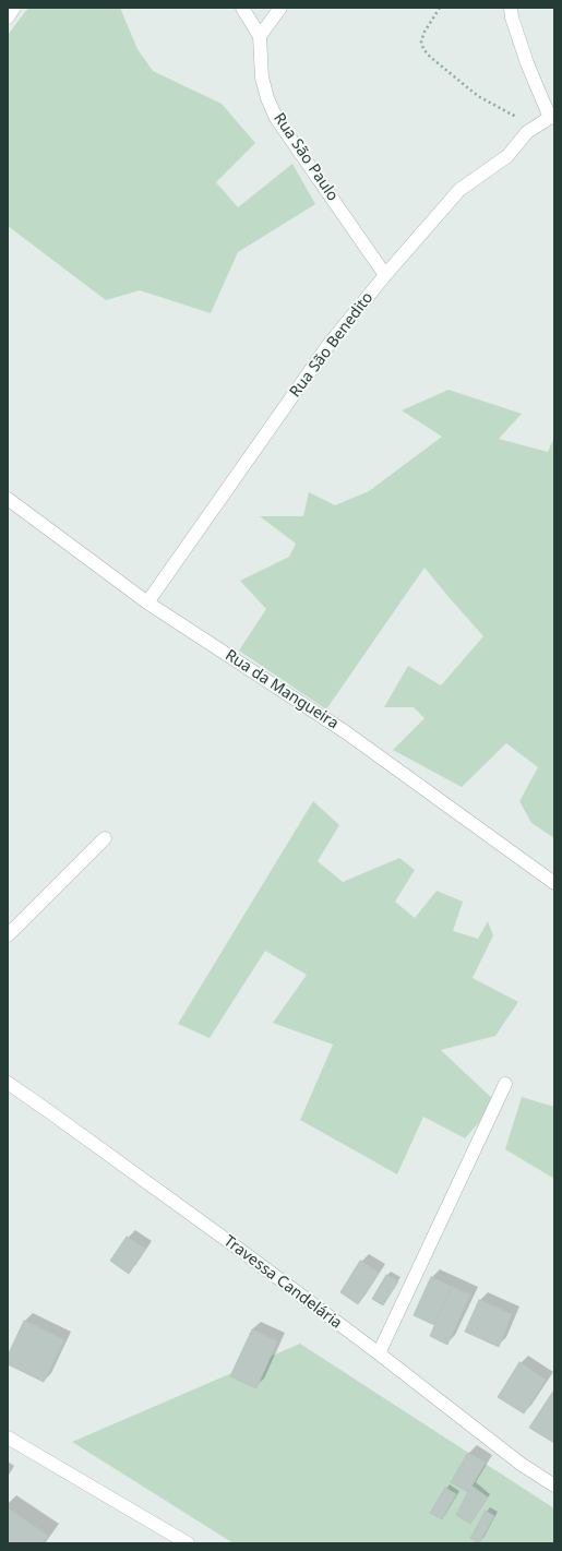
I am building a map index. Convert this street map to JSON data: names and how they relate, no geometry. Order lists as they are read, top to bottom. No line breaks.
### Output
{"streets":{"street":["Rua São Paulo","Rua São Benedito","Rua da Mangueira","Travessa Candelária"]},"crossings":[["Rua São Paulo","Rua São Benedito"],["Rua São Benedito","Rua da Mangueira"]]}
